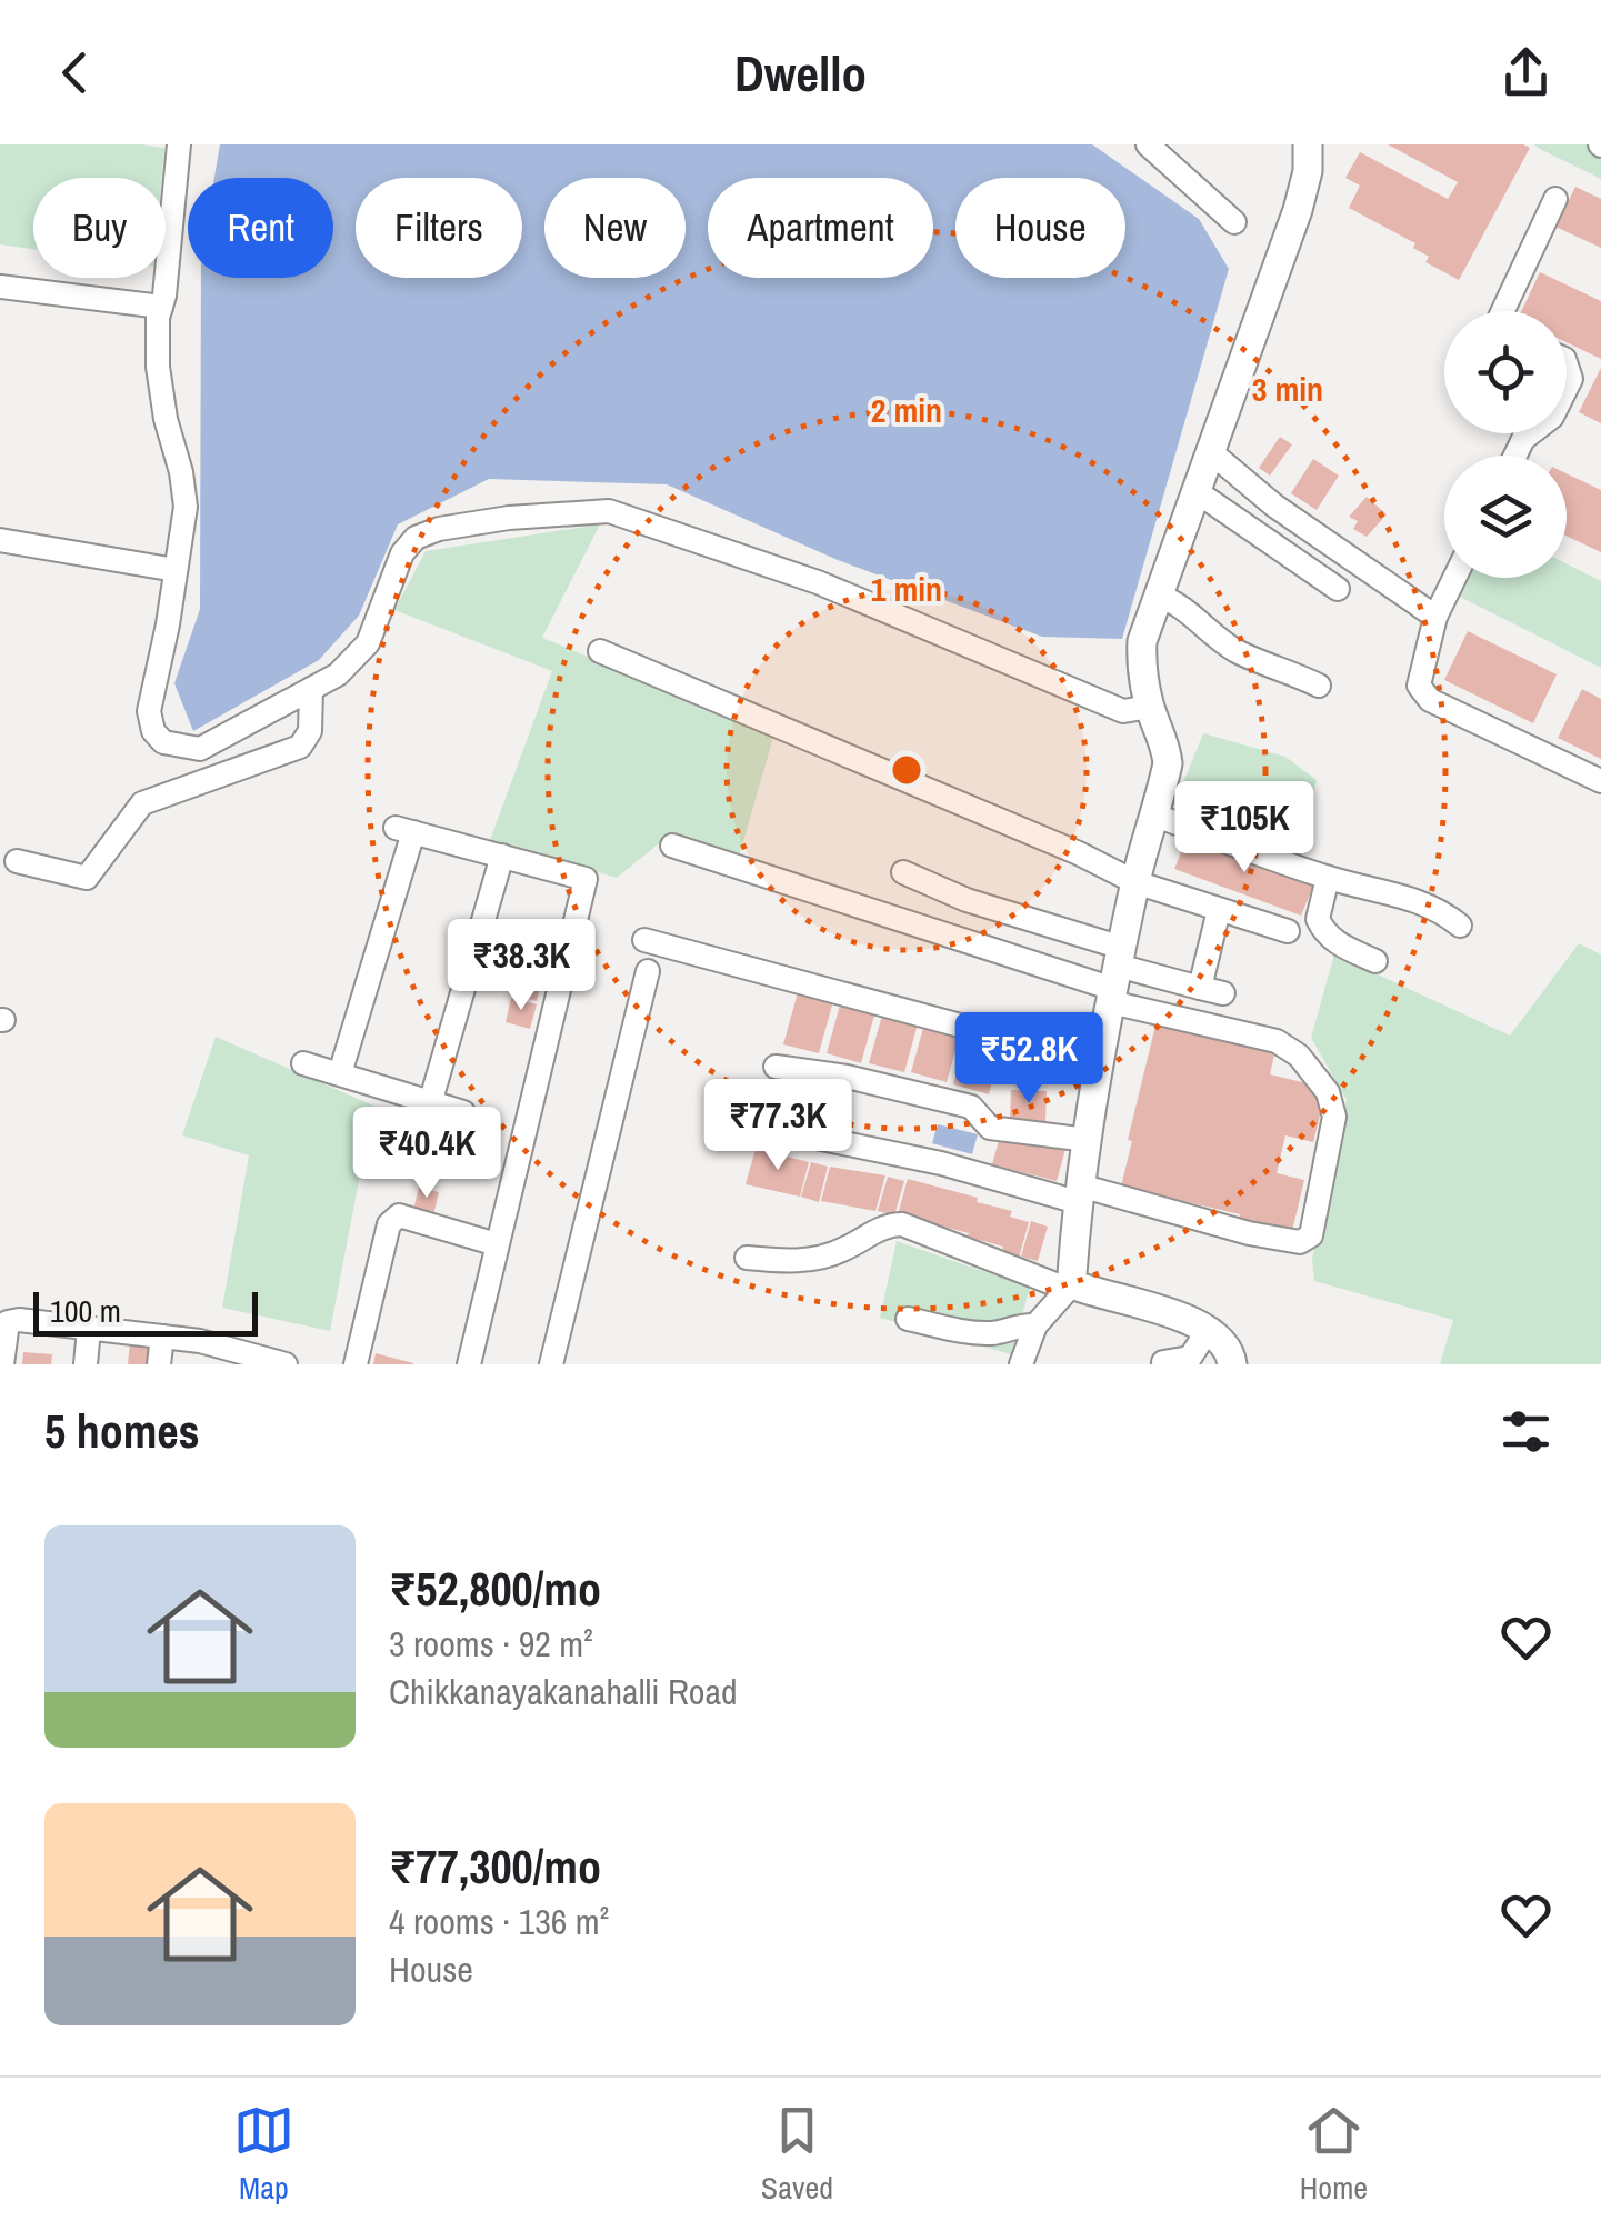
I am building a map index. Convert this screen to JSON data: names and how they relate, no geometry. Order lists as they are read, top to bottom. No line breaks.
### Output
{"scale_bar":"100 m","page":{"header":"Dwello","chip":["Buy","Rent","Filters","New","Apartment","House"],"price":["₹105K","₹38.3K","₹52.8K","₹77.3K","₹40.4K"],"scale":"100 m","heading":"5 homes","list":[{"name":"₹52,800/mo","note":"3 rooms · 92 m² · Chikkanayakanahalli Road"},{"name":"₹77,300/mo","note":"4 rooms · 136 m² · House"}],"tabs":["Map","Saved","Home"]},"rings":["3 min","2 min","1 min"]}
